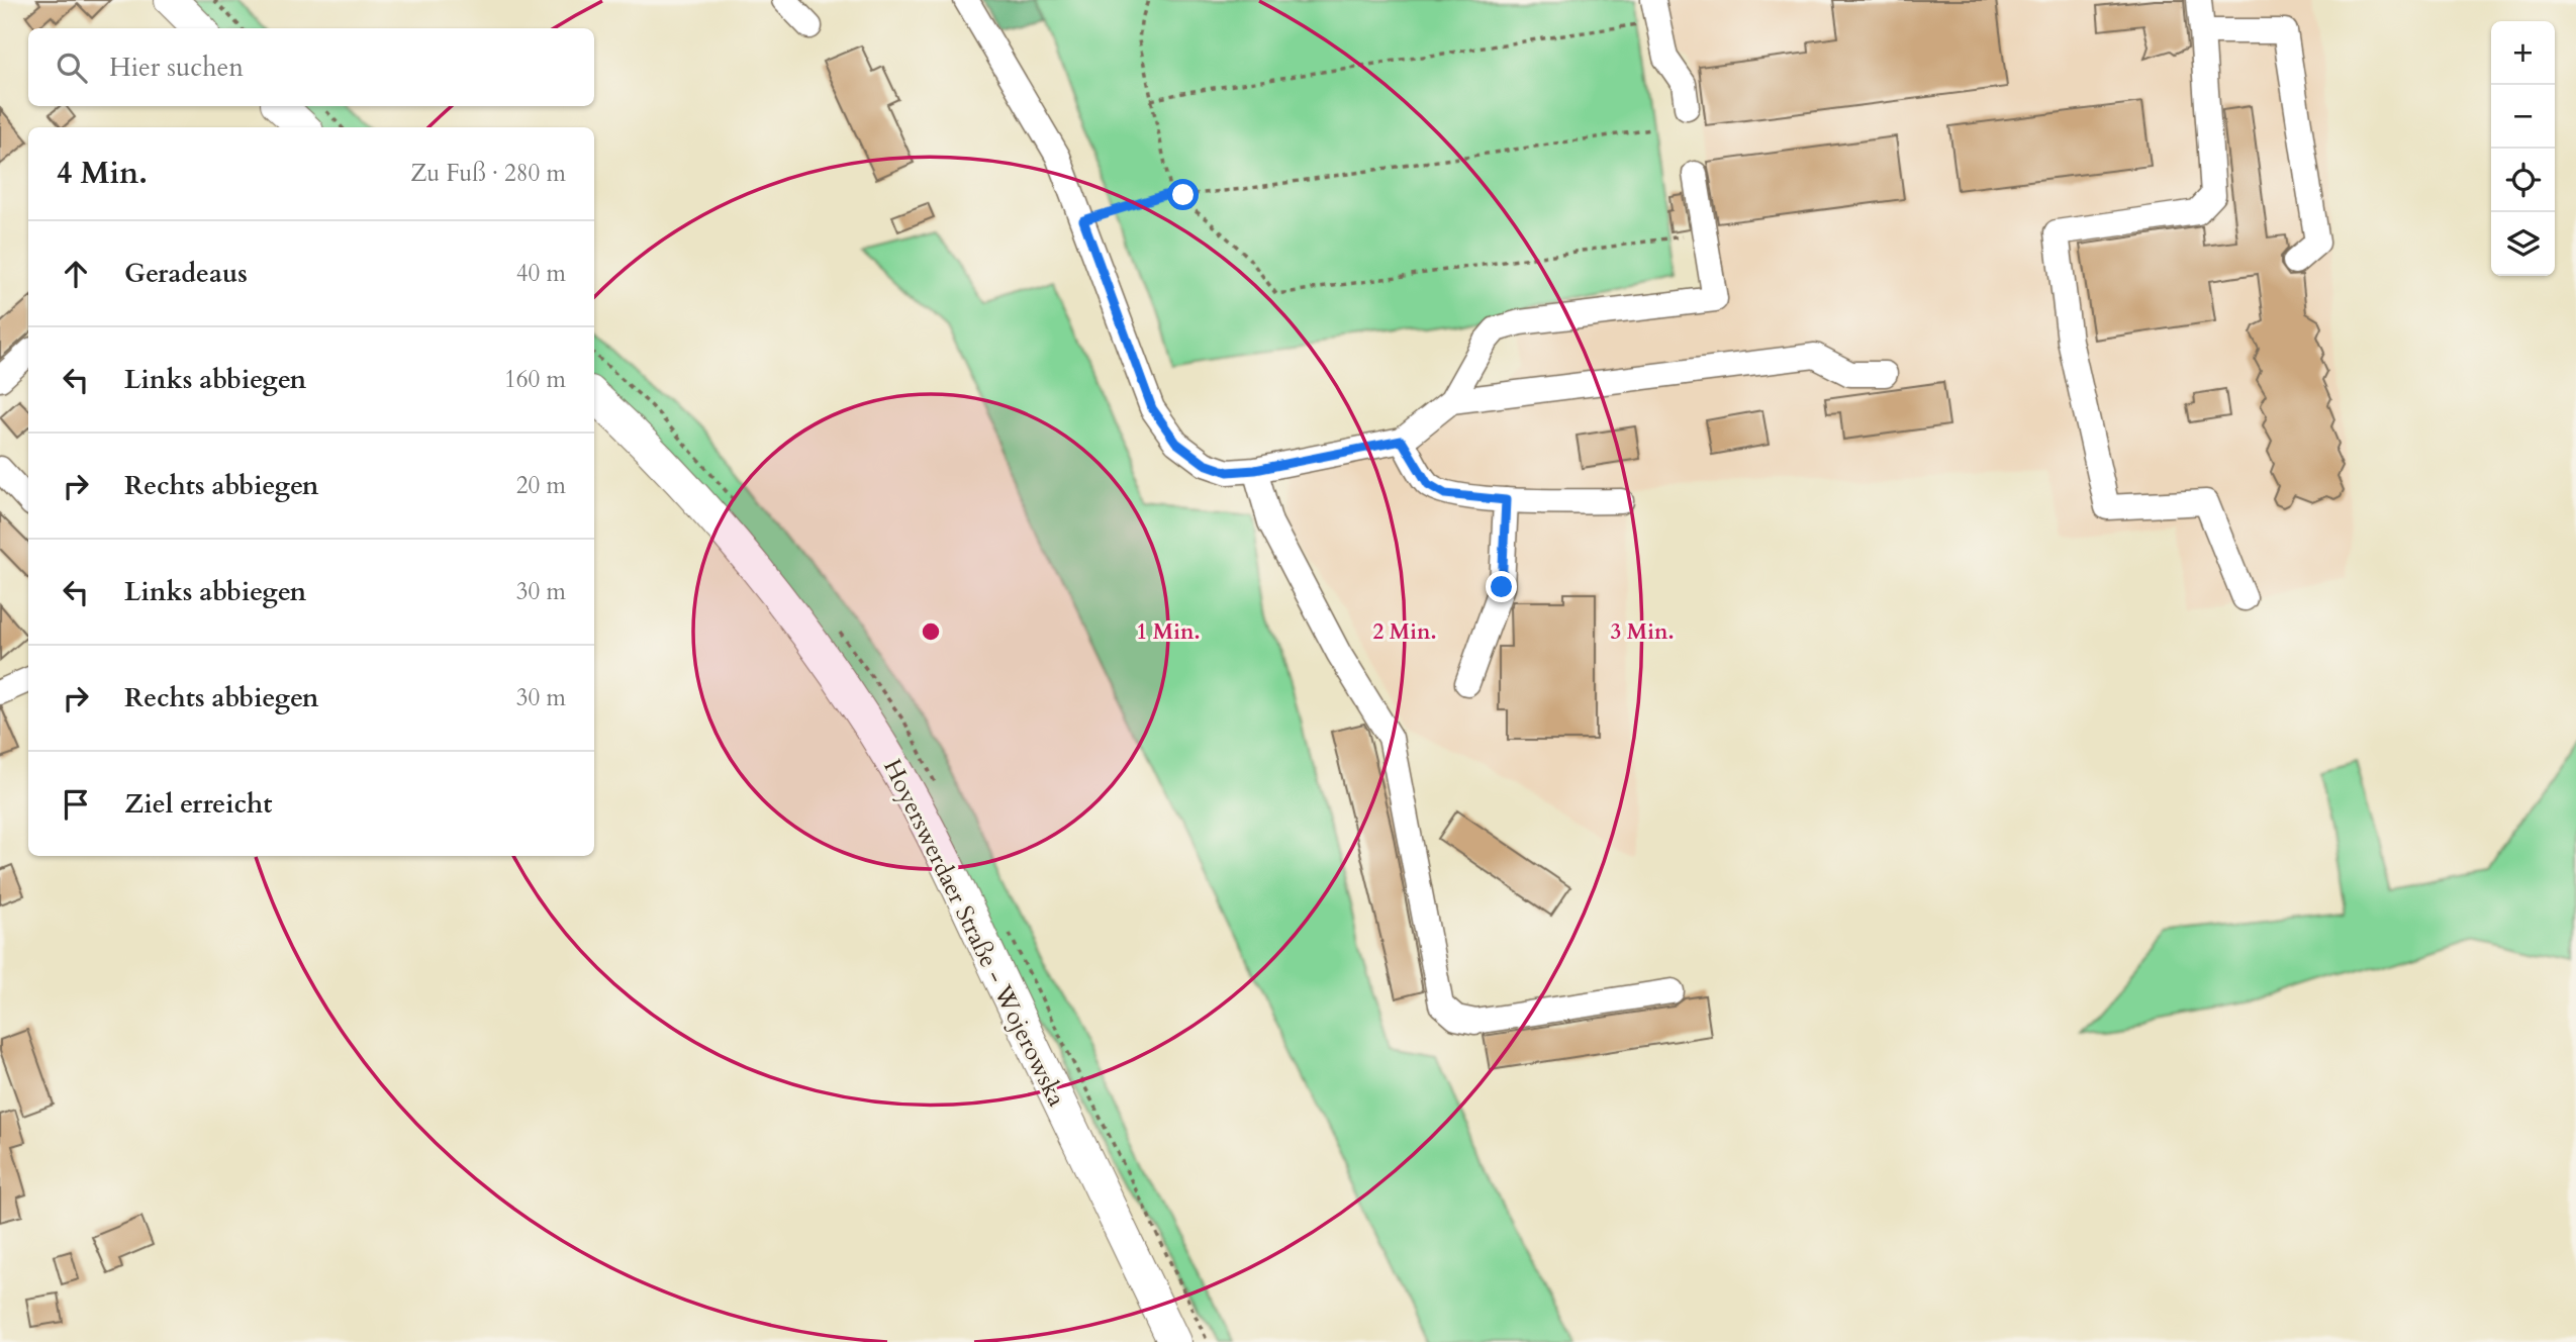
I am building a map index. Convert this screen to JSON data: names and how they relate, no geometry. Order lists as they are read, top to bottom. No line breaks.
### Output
{"streets":{"main road":["Hoyerswerdaer Straße - Wojerowska"]},"page":{"map_buttons":["+","−"],"search":"Hier suchen","heading":["4 Min.","Zu Fuß · 280 m"],"list":[["Geradeaus","40 m"],["Links abbiegen","160 m"],["Rechts abbiegen","20 m"],["Links abbiegen","30 m"],["Rechts abbiegen","30 m"],"Ziel erreicht"]},"rings":["1 Min.","2 Min.","3 Min."]}
